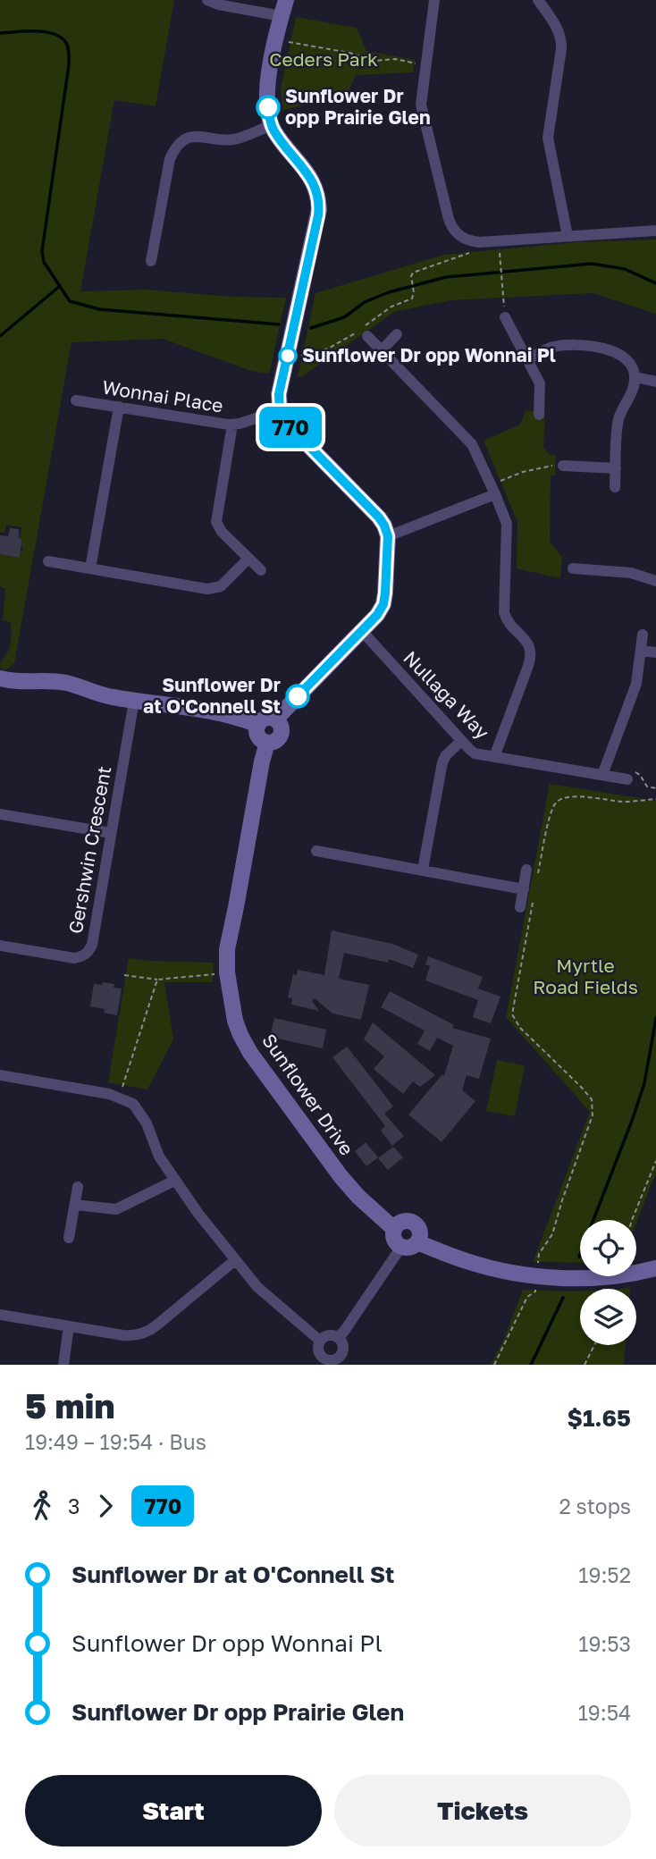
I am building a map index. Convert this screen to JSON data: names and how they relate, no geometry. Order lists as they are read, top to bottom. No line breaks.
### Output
{"streets":{"street":["Wonnai Place","Nullaga Way","Gershwin Crescent","Sunflower Drive"]},"parks":["Ceders Park","Myrtle Road Fields"],"places":["Sunflower Dr opp Prairie Glen","Sunflower Dr opp Wonnai Pl","Sunflower Dr at O'Connell St"],"lines":["bus line 770"],"page":{"on_map":"770","heading":["5 min","19:49 – 19:54 · Bus","$1.65"],"legs":["3","770","2 stops"],"list":[{"name":"Sunflower Dr at O'Connell St","value":"19:52"},{"name":"Sunflower Dr opp Wonnai Pl","value":"19:53"},{"name":"Sunflower Dr opp Prairie Glen","value":"19:54"}],"buttons":["Start","Tickets"]}}
